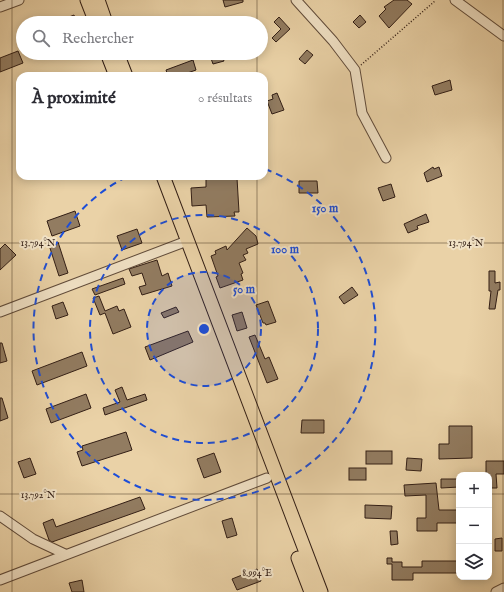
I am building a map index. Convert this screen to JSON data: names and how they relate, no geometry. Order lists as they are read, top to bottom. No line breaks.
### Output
{"page":{"search":"Rechercher","heading":["À proximité","0 résultats"],"map_buttons":["+","−"]},"coordinates":["13.794°N","13.792°N","8.994°E"],"rings":["150 m","100 m","50 m"]}
